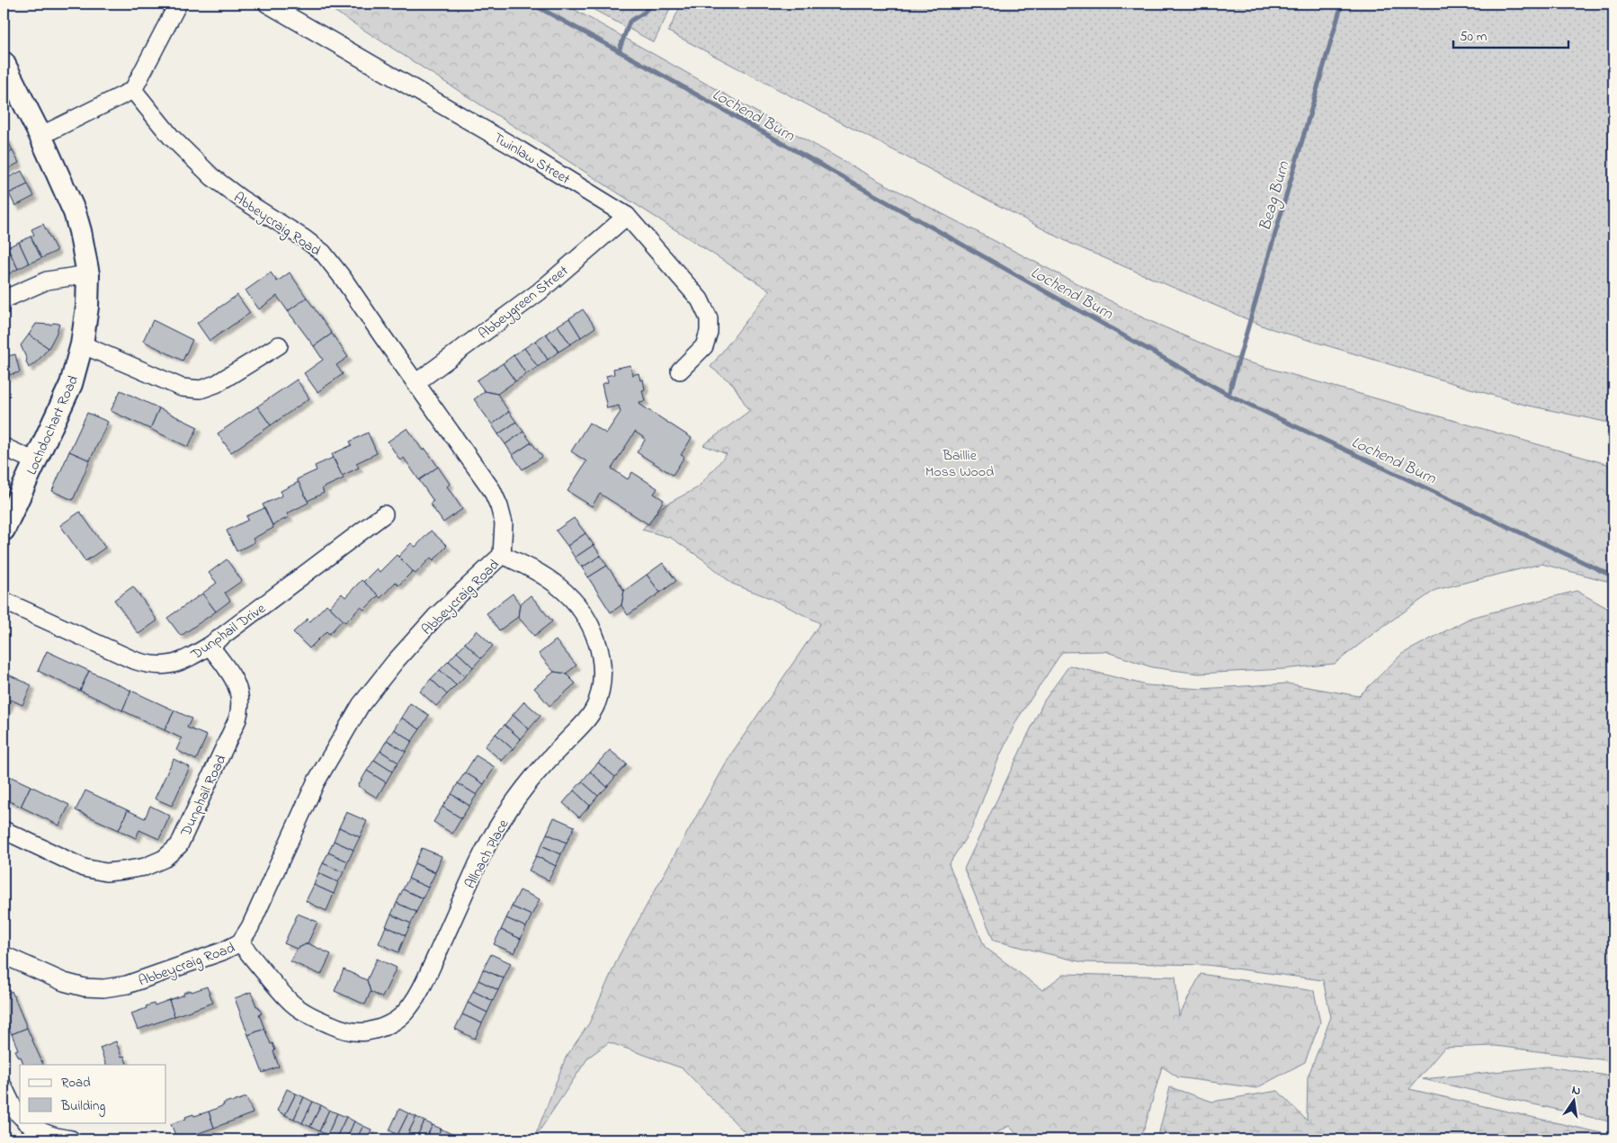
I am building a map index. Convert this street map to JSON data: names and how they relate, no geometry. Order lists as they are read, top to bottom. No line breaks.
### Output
{"streets":{"street":["Twinlaw Street","Abbeycraig Road","Abbeygreen Street","Lochdochart Road","Dunphail Drive","Dunphail Road","Allnach Place"]},"crossings":[["Twinlaw Street","Abbeygreen Street"],["Abbeycraig Road","Abbeygreen Street"],["Abbeycraig Road","Allnach Place"],["Dunphail Drive","Dunphail Road"]],"water":["Lochend Burn","Beag Burn"],"parks":["Baillie Moss Wood"],"legend":["Road","Building"],"scale_bar":"50 m","north":"top"}
